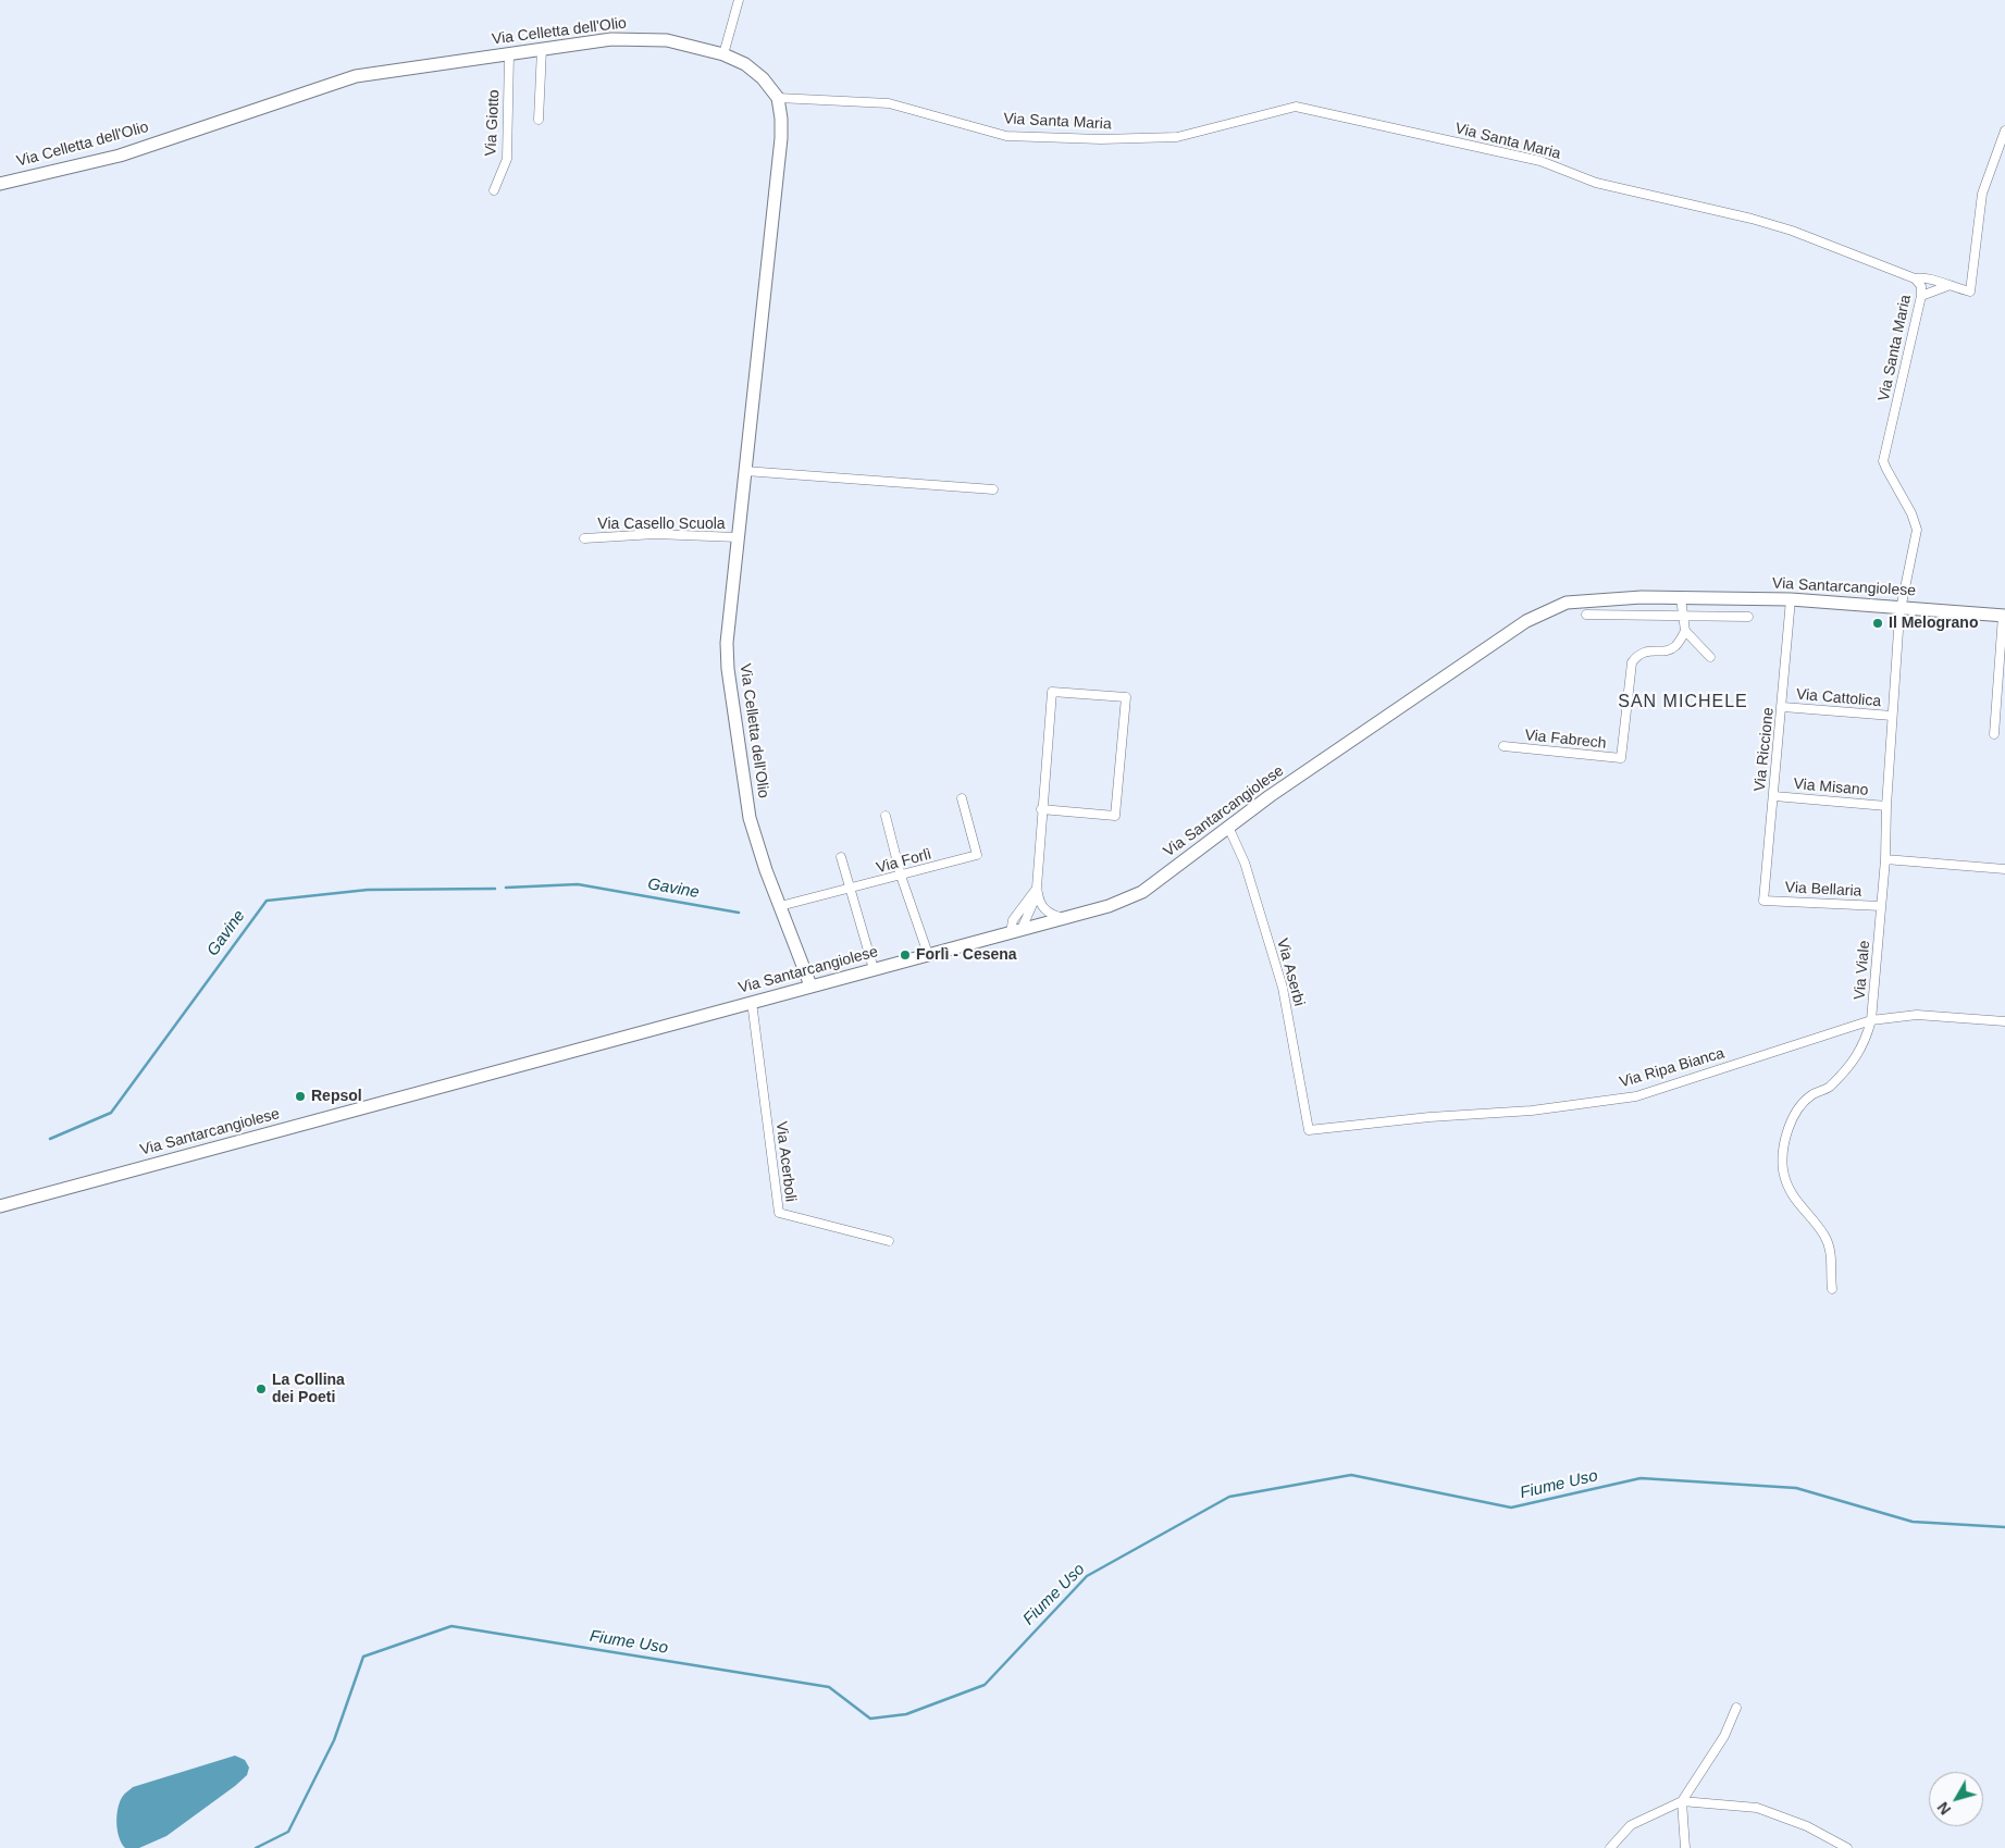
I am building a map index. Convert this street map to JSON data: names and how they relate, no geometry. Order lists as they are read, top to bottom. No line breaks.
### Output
{"streets":{"main road":["Via Celletta dell'Olio","Via Santarcangiolese"],"street":["Via Santa Maria","Via Giotto","Via Casello Scuola","Via Cattolica","Via Fabrech","Via Riccione","Via Misano","Via Forlì","Via Bellaria","Via Viale","Via Aserbi","Via Ripa Bianca","Via Acerboli"]},"crossings":[["Via Celletta dell'Olio","Via Santa Maria"],["Via Celletta dell'Olio","Via Giotto"],["Via Celletta dell'Olio","Via Casello Scuola"],["Via Celletta dell'Olio","Via Santarcangiolese"],["Via Celletta dell'Olio","Via Forlì"],["Via Santa Maria","Via Santarcangiolese"],["Via Santa Maria","Via Viale"],["Via Santarcangiolese","Via Riccione"],["Via Santarcangiolese","Via Viale"],["Via Santarcangiolese","Via Aserbi"],["Via Santarcangiolese","Via Acerboli"],["Via Cattolica","Via Riccione"],["Via Cattolica","Via Viale"],["Via Riccione","Via Misano"],["Via Riccione","Via Bellaria"],["Via Misano","Via Viale"],["Via Bellaria","Via Viale"],["Via Viale","Via Ripa Bianca"],["Via Aserbi","Via Ripa Bianca"]],"districts":["SAN MICHELE"],"water":["Gavine","Fiume Uso"],"places":["Il Melograno","Forlì - Cesena","Repsol","La Collina dei Poeti"],"north":"bottom left"}
